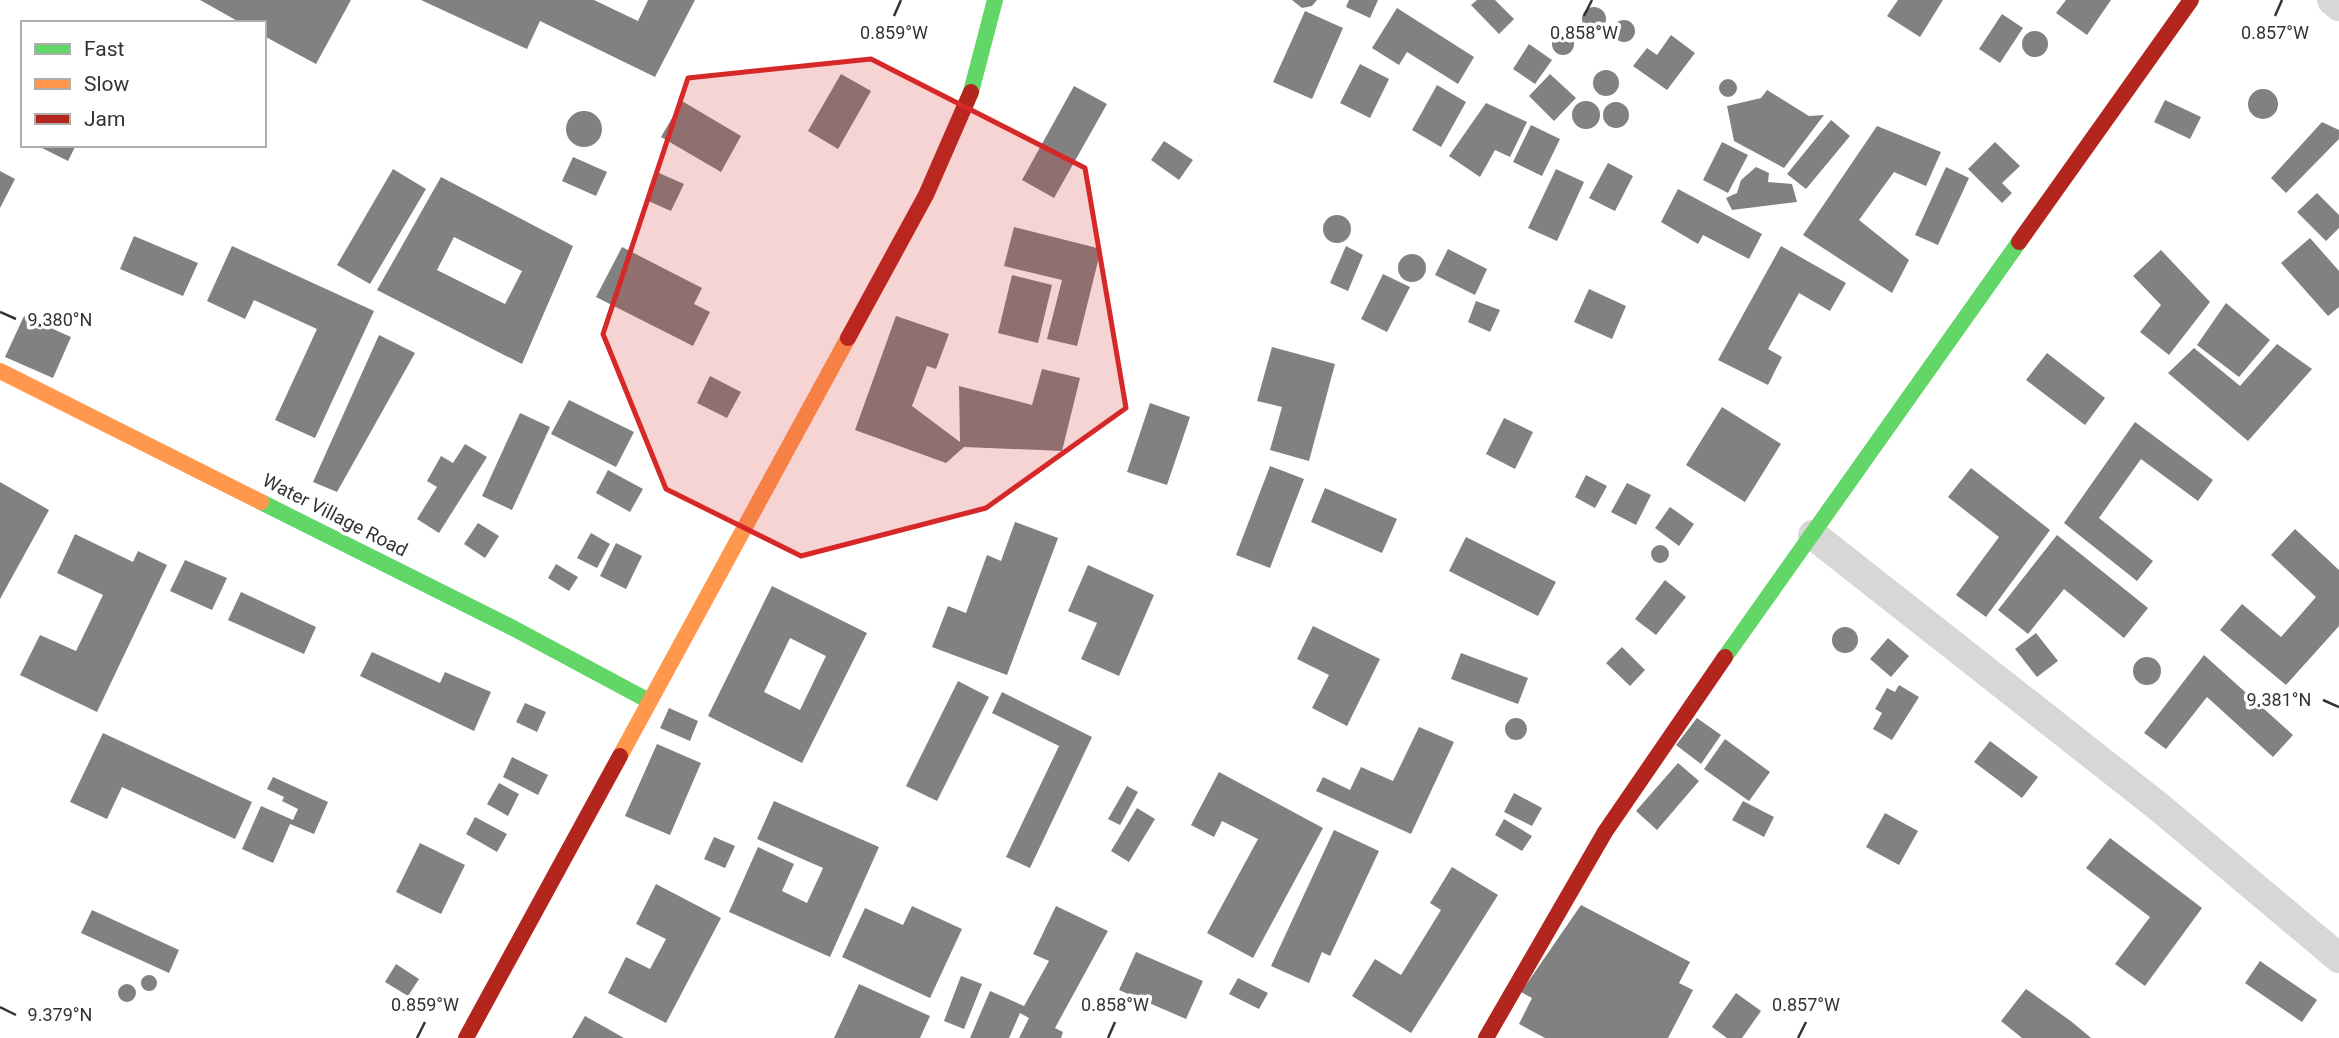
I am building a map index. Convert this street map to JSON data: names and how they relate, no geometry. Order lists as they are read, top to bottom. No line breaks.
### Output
{"streets":{"street":["Water Village Road"]},"legend":["Fast","Slow","Jam"],"coordinates":["0.859°W","0.858°W","0.857°W","9.380°N","9.381°N","9.379°N"]}
